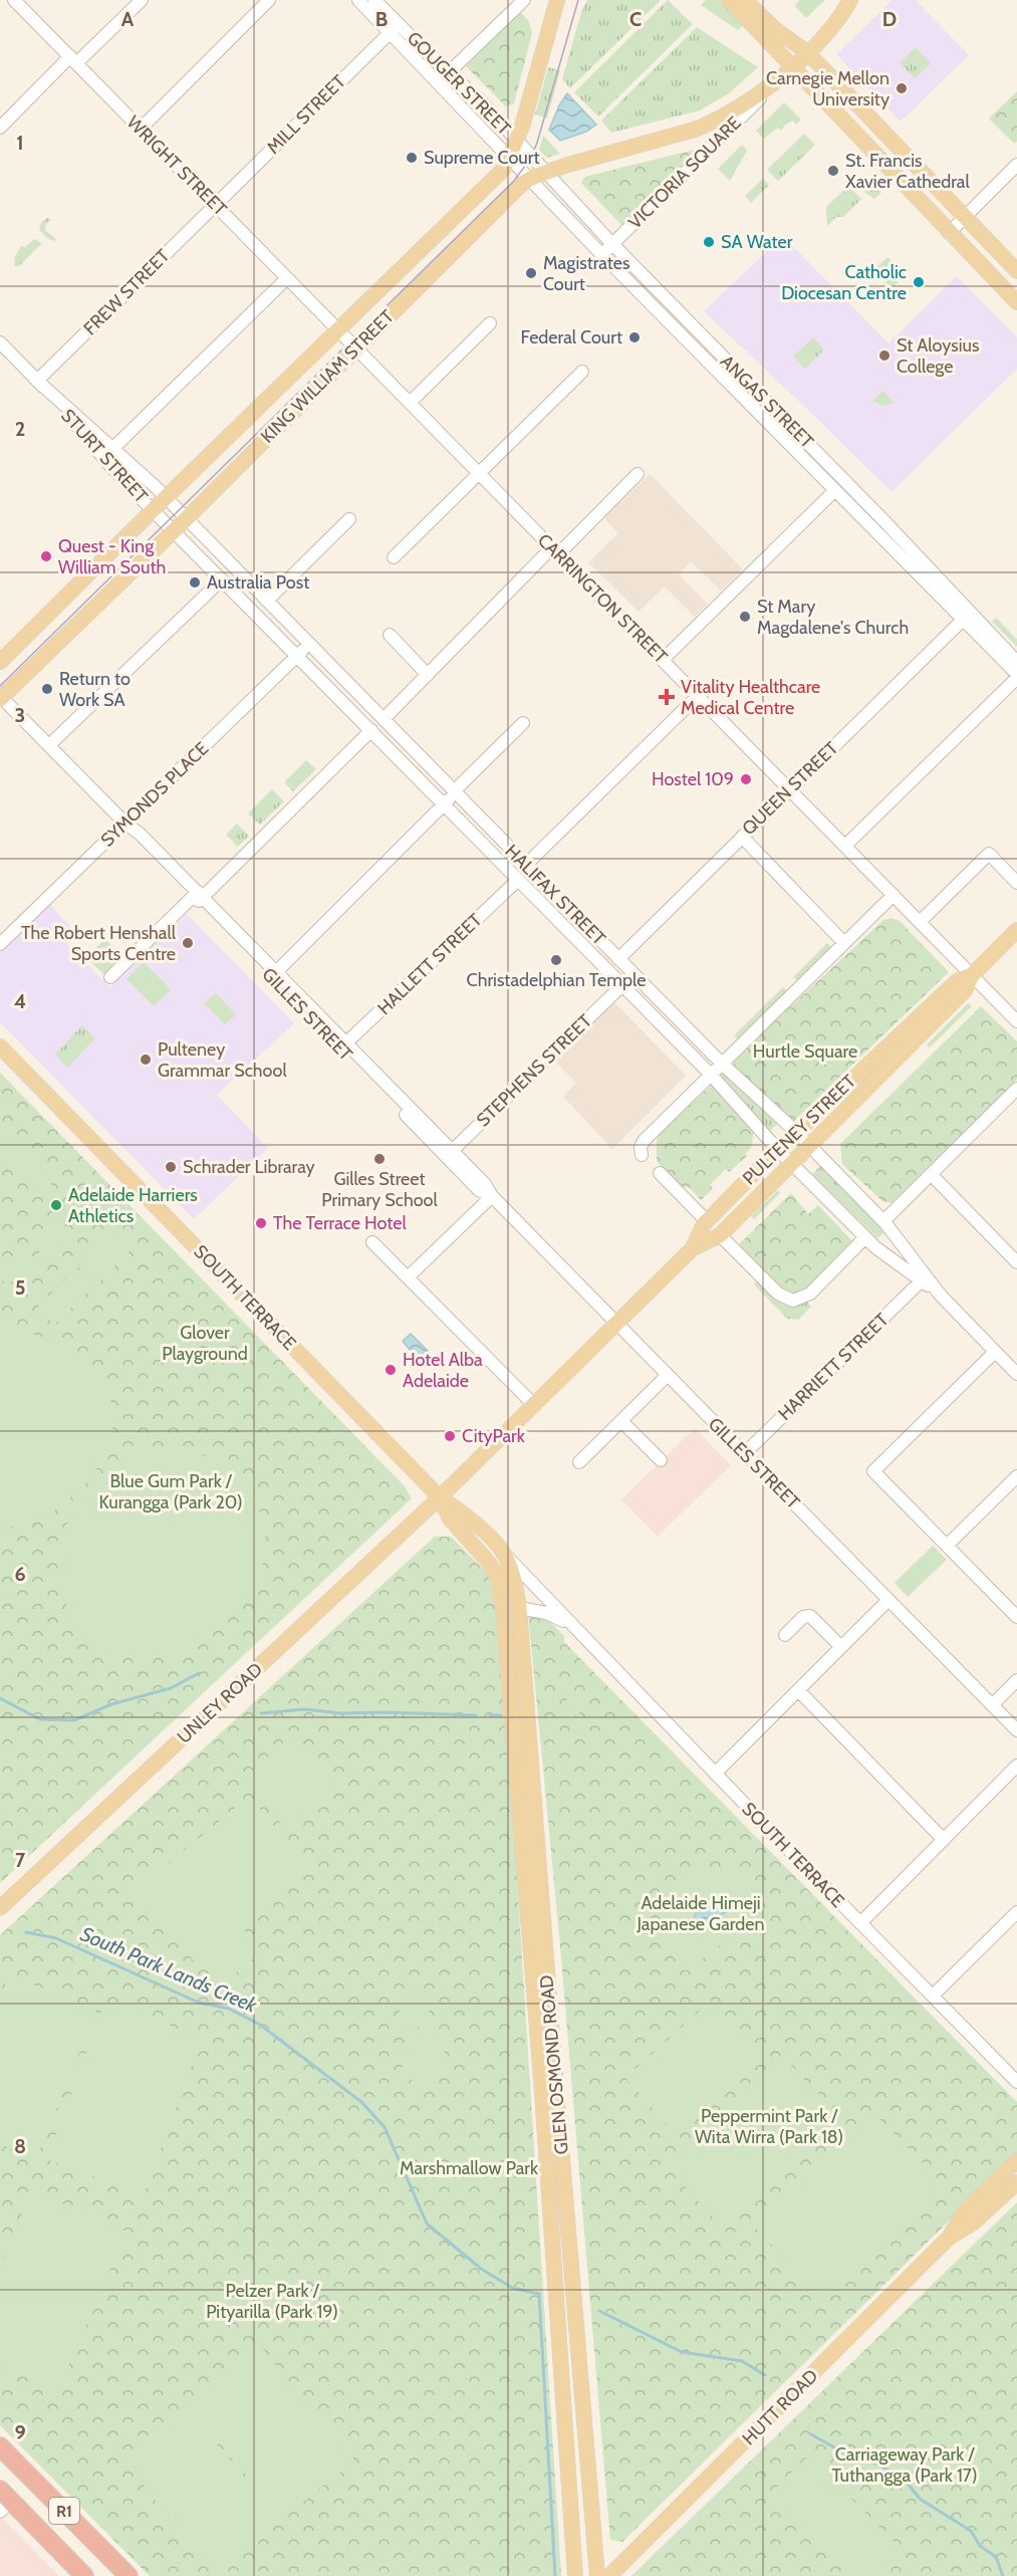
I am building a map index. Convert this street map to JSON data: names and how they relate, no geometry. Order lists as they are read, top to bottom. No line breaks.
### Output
{"streets":{"highway":["R1"],"main road":["VICTORIA SQUARE","KING WILLIAM STREET","PULTENEY STREET","SOUTH TERRACE","UNLEY ROAD","GLEN OSMOND ROAD","HUTT ROAD"],"street":["GOUGER STREET","MILL STREET","WRIGHT STREET","FREW STREET","ANGAS STREET","STURT STREET","CARRINGTON STREET","QUEEN STREET","SYMONDS PLACE","HALIFAX STREET","HALLETT STREET","GILLES STREET","STEPHENS STREET","HARRIETT STREET"]},"crossings":[["GOUGER STREET","MILL STREET"],["GOUGER STREET","KING WILLIAM STREET"],["GOUGER STREET","ANGAS STREET"],["MILL STREET","WRIGHT STREET"],["MILL STREET","FREW STREET"],["WRIGHT STREET","FREW STREET"],["WRIGHT STREET","KING WILLIAM STREET"],["WRIGHT STREET","CARRINGTON STREET"],["VICTORIA SQUARE","KING WILLIAM STREET"],["VICTORIA SQUARE","ANGAS STREET"],["FREW STREET","STURT STREET"],["KING WILLIAM STREET","ANGAS STREET"],["KING WILLIAM STREET","STURT STREET"],["KING WILLIAM STREET","CARRINGTON STREET"],["KING WILLIAM STREET","HALIFAX STREET"],["KING WILLIAM STREET","GILLES STREET"],["ANGAS STREET","QUEEN STREET"],["STURT STREET","HALIFAX STREET"],["CARRINGTON STREET","QUEEN STREET"],["CARRINGTON STREET","PULTENEY STREET"],["QUEEN STREET","HALIFAX STREET"],["SYMONDS PLACE","HALIFAX STREET"],["SYMONDS PLACE","GILLES STREET"],["HALIFAX STREET","HALLETT STREET"],["HALIFAX STREET","STEPHENS STREET"],["HALIFAX STREET","PULTENEY STREET"],["HALIFAX STREET","HARRIETT STREET"],["HALLETT STREET","GILLES STREET"],["GILLES STREET","STEPHENS STREET"],["GILLES STREET","PULTENEY STREET"],["GILLES STREET","HARRIETT STREET"],["PULTENEY STREET","SOUTH TERRACE"],["PULTENEY STREET","UNLEY ROAD"],["SOUTH TERRACE","UNLEY ROAD"],["SOUTH TERRACE","GLEN OSMOND ROAD"]],"water":["South Park Lands Creek"],"parks":["Hurtle Square","Glover Playground","Blue Gum Park / Kurangga (Park 20)","Adelaide Himeji Japanese Garden","Peppermint Park / Wita Wirra (Park 18)","Marshmallow Park","Pelzer Park / Pityarilla (Park 19)","Carriageway Park / Tuthangga (Park 17)"],"places":{"other":["Carnegie Mellon University","Supreme Court","St. Francis Xavier Cathedral","SA Water","Magistrates Court","Catholic Diocesan Centre","Federal Court","St Aloysius College","Quest - King William South","Australia Post","St Mary Magdalene's Church","Return to Work SA","Hostel 109","The Robert Henshall Sports Centre","Christadelphian Temple","Pulteney Grammar School","Gilles Street Primary School","Schrader Libraray","Adelaide Harriers Athletics","The Terrace Hotel","Hotel Alba Adelaide","CityPark"],"health":["Vitality Healthcare Medical Centre"]},"grid":{"columns":["A","B","C","D"],"rows":["1","2","3","4","5","6","7","8","9"]}}
